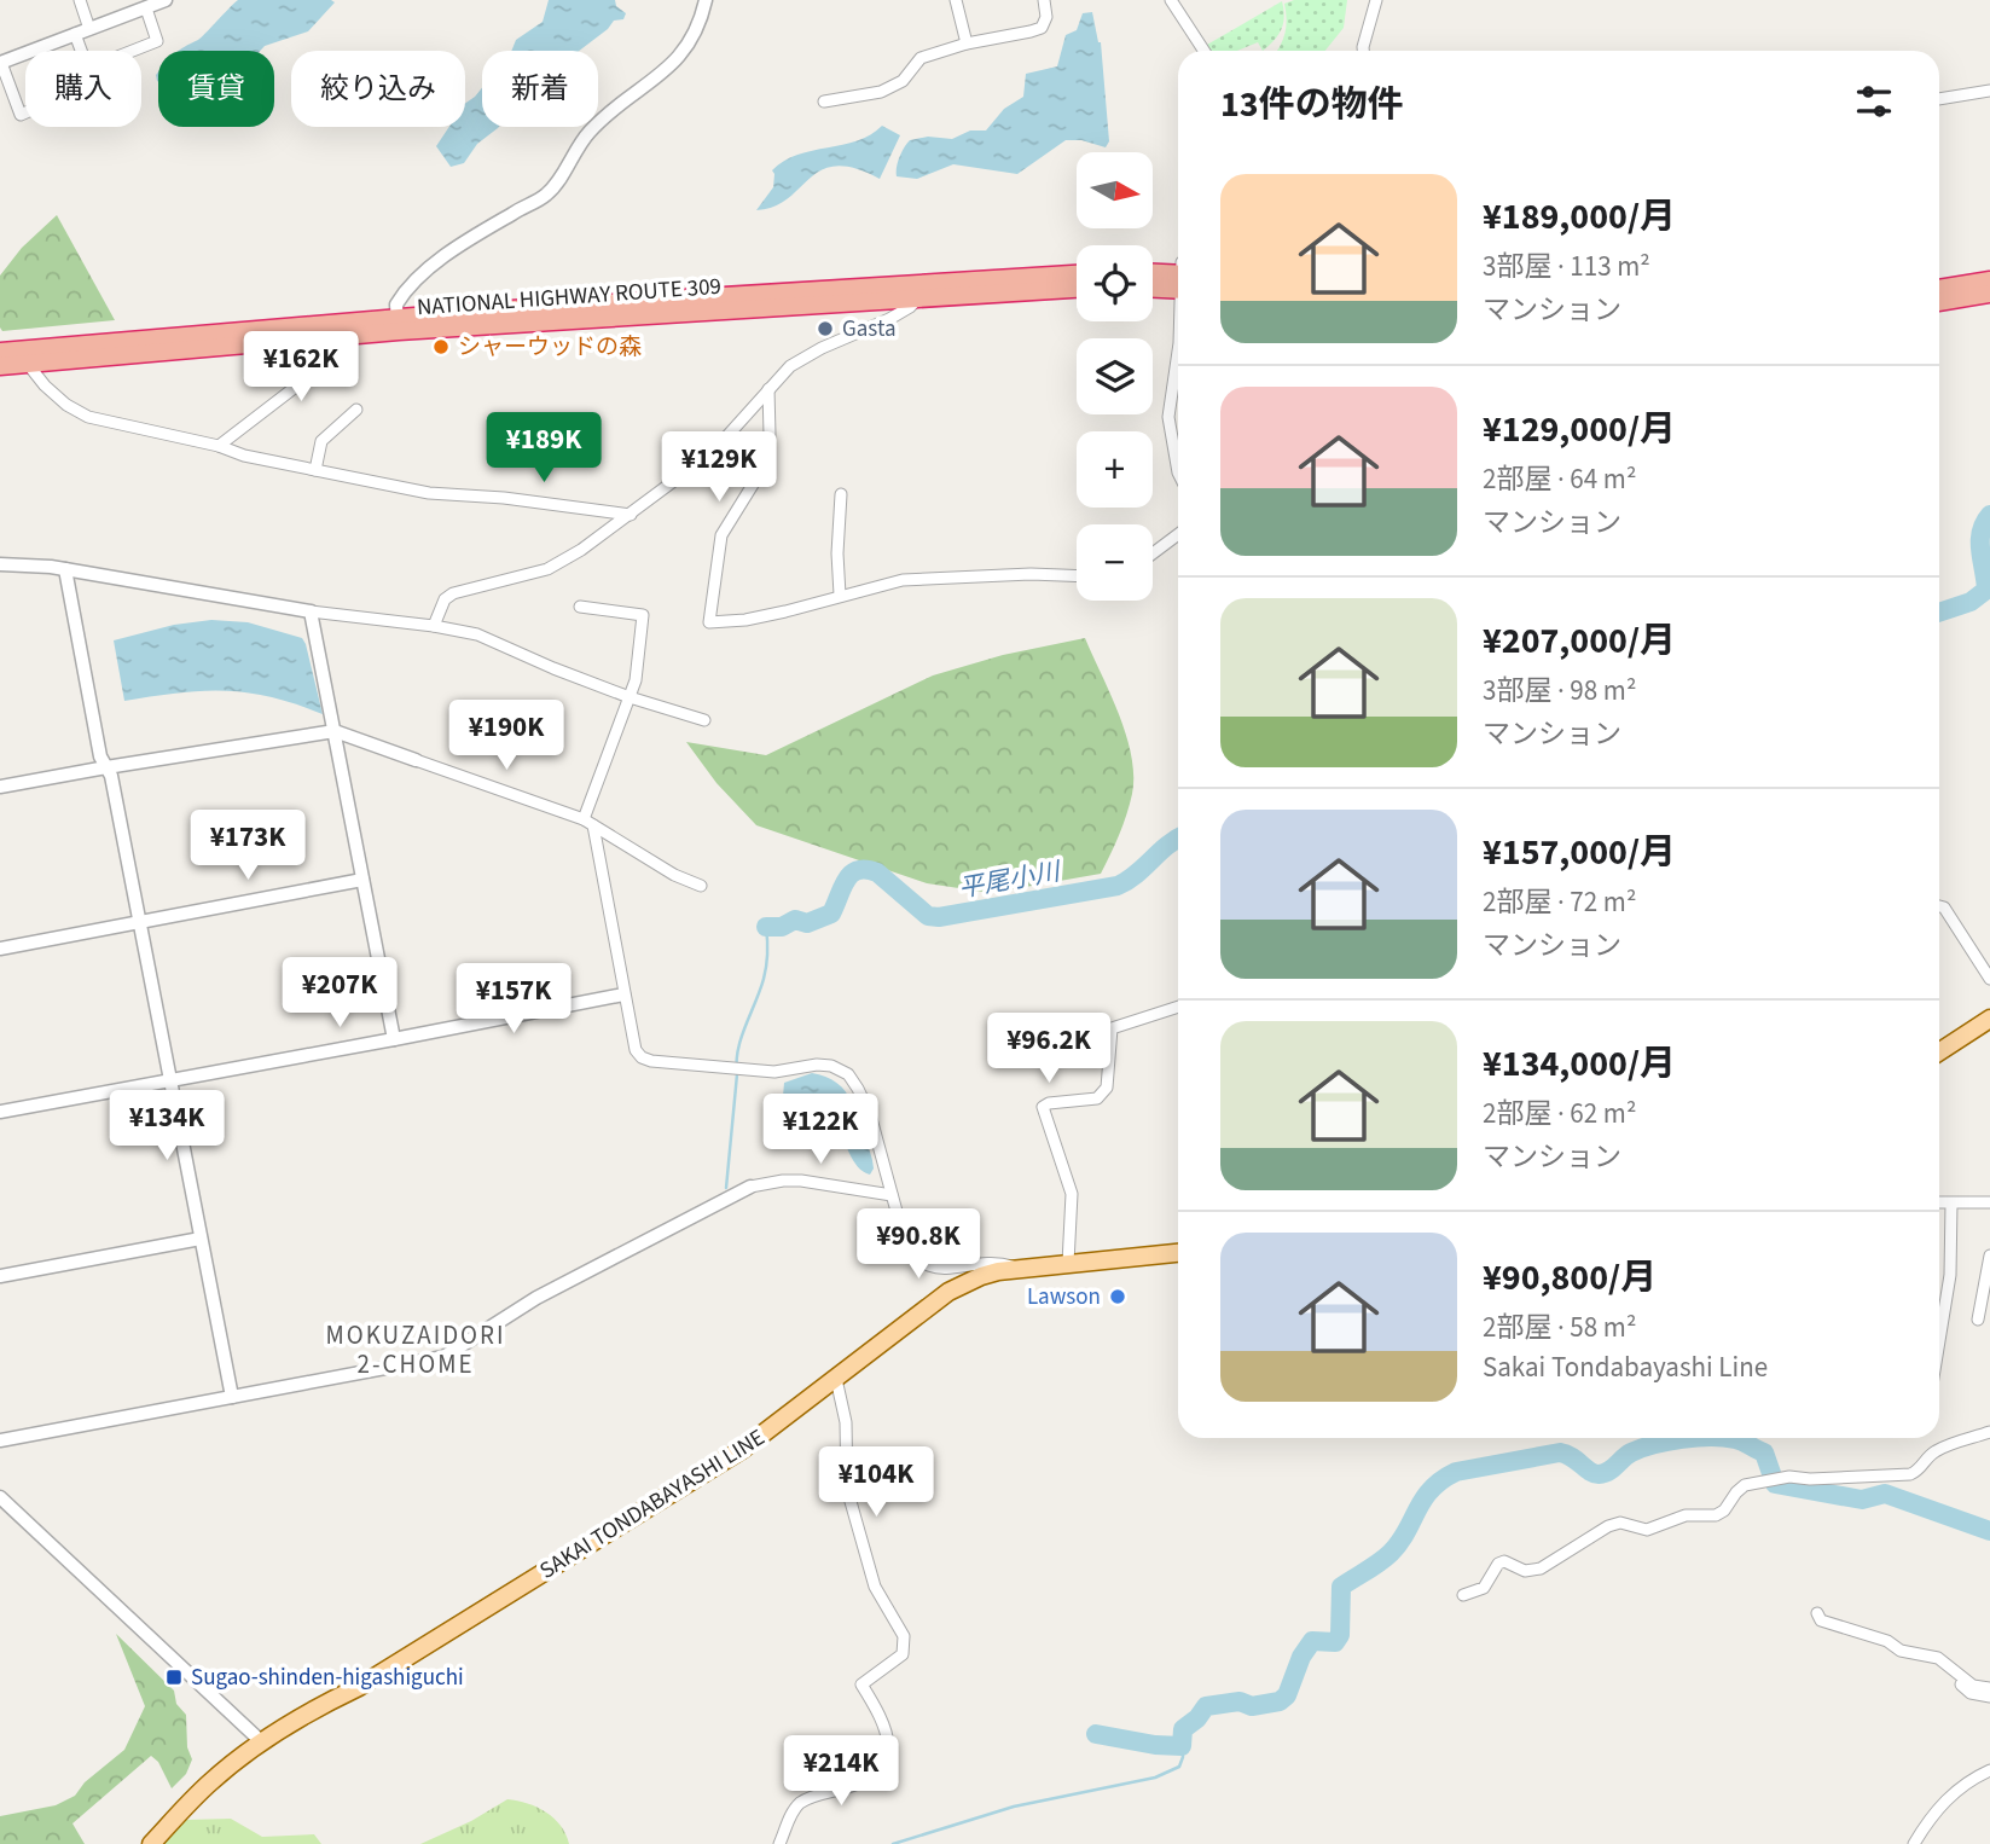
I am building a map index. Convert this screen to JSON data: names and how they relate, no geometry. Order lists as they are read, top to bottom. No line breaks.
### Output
{"streets":{"highway":["NATIONAL HIGHWAY ROUTE 309"],"main road":["SAKAI TONDABAYASHI LINE"]},"districts":["MOKUZAIDORI 2-CHOME"],"water":["平尾小川"],"places":{"other":["Gasta","シャーウッドの森","Lawson"],"transit":["Sugao-shinden-higashiguchi"]},"north":"right","page":{"chip":["購入","賃貸","絞り込み","新着"],"heading":"13件の物件","map_buttons":["+","−"],"list":[{"name":"¥189,000/月","note":"3部屋 · 113 m² · マンション"},{"name":"¥129,000/月","note":"2部屋 · 64 m² · マンション"},{"name":"¥207,000/月","note":"3部屋 · 98 m² · マンション"},{"name":"¥157,000/月","note":"2部屋 · 72 m² · マンション"},{"name":"¥134,000/月","note":"2部屋 · 62 m² · マンション"},{"name":"¥90,800/月","note":"2部屋 · 58 m² · Sakai Tondabayashi Line"}],"price":["¥162K","¥189K","¥129K","¥190K","¥173K","¥207K","¥157K","¥96.2K","¥134K","¥122K","¥90.8K","¥104K","¥214K"]}}
